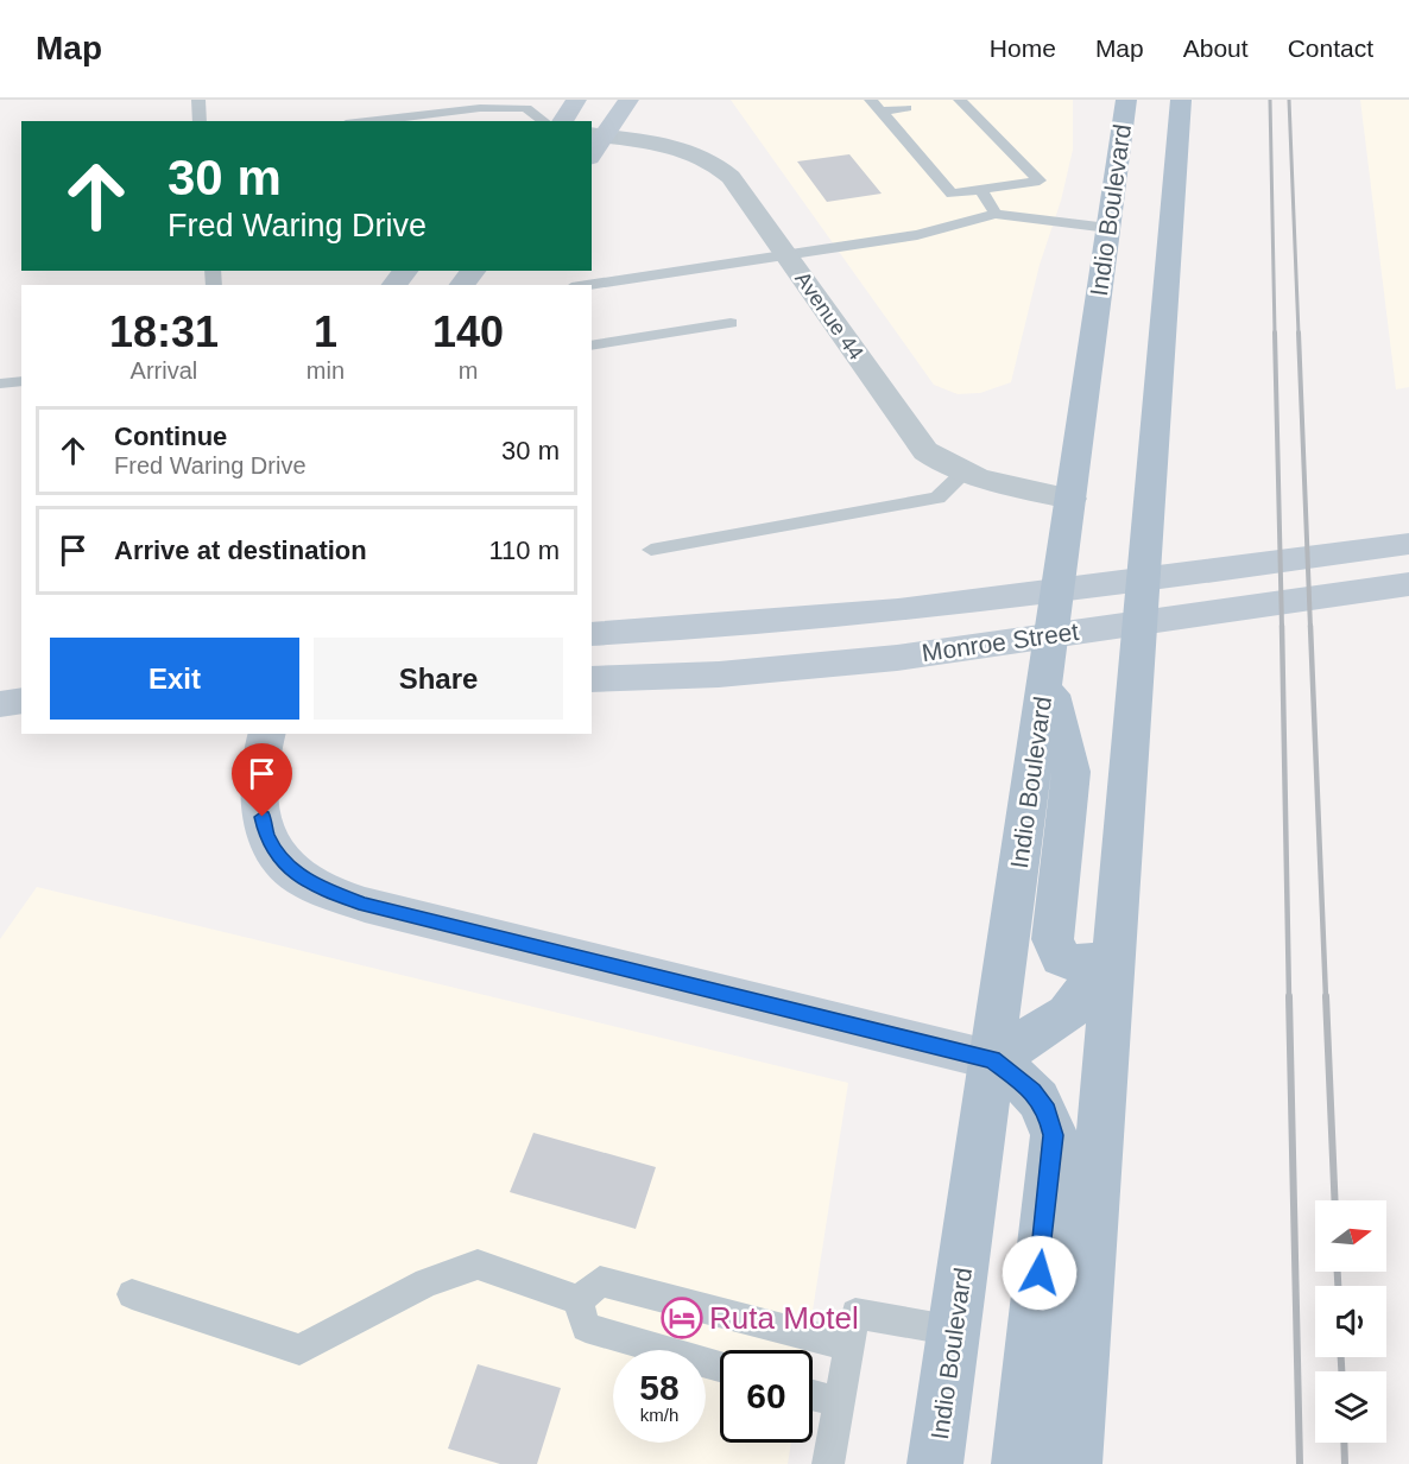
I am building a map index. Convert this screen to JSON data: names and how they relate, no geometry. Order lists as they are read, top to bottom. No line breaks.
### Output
{"streets":{"main road":["Indio Boulevard","Monroe Street"],"street":["Avenue 44"]},"crossings":[["Indio Boulevard","Avenue 44"]],"places":{"hotel":["Ruta Motel"]},"north":"right","page":{"header":"Map","nav":["Home","Map","About","Contact"],"turn":["30 m","Fred Waring Drive"],"eta":["18:31","Arrival","1","min","140","m"],"list":[{"name":"Continue","note":"Fred Waring Drive","value":"30 m"},{"name":"Arrive at destination","value":"110 m"}],"buttons":["Exit","Share"],"speed":"58 km/h","limit":"60"}}
